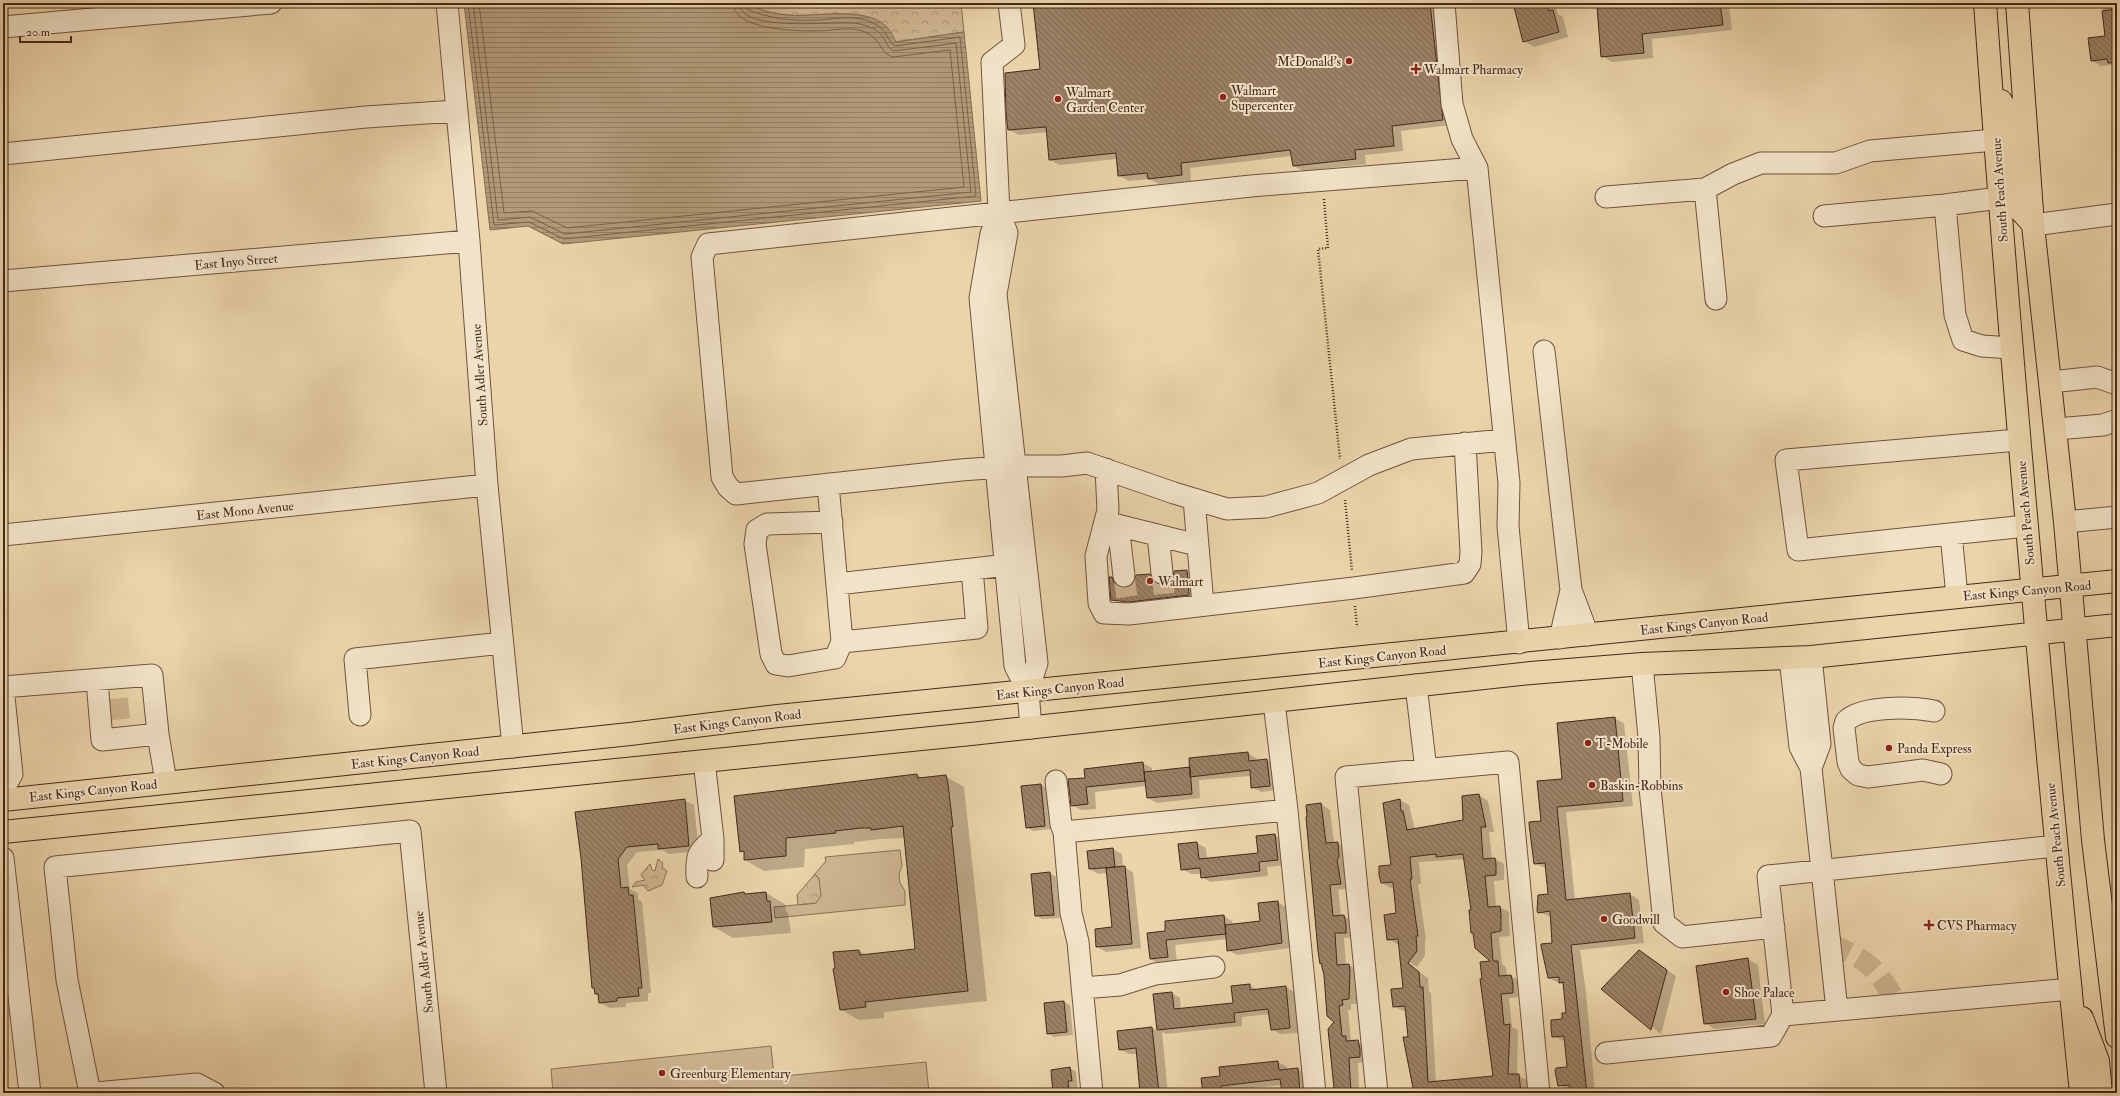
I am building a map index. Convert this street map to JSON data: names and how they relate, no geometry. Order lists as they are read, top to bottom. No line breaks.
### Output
{"streets":{"main road":["South Peach Avenue","East Kings Canyon Road"],"street":["East Inyo Street","South Adler Avenue","East Mono Avenue"]},"crossings":[["South Peach Avenue","East Kings Canyon Road"],["East Inyo Street","South Adler Avenue"],["South Adler Avenue","East Mono Avenue"],["South Adler Avenue","East Kings Canyon Road"]],"places":{"other":["McDonald's","Walmart Supercenter","Walmart Garden Center","Walmart","T-Mobile","Panda Express","Baskin-Robbins","Goodwill","Shoe Palace","Greenburg Elementary"],"health":["Walmart Pharmacy","CVS Pharmacy"]},"scale_bar":"20 m"}
